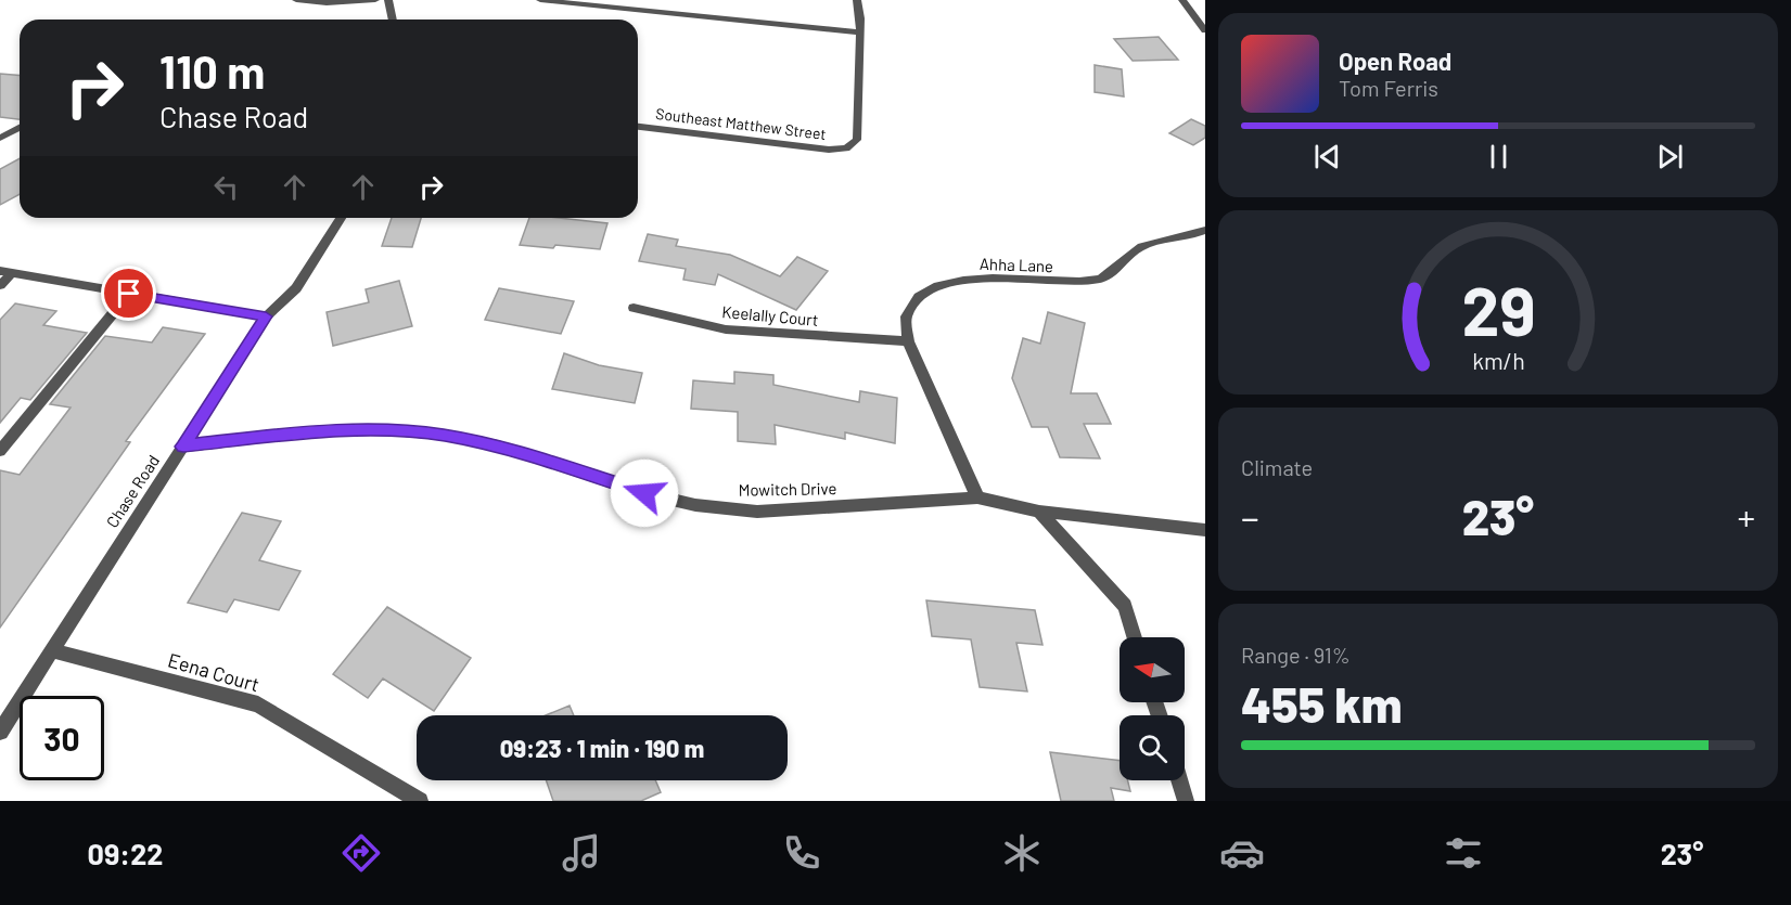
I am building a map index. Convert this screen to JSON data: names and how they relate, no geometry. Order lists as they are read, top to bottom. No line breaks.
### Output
{"streets":{"street":["Southeast Matthew Street","Ahha Lane","Keelally Court","Mowitch Drive","Chase Road","Eena Court"]},"crossings":[["Ahha Lane","Keelally Court"],["Ahha Lane","Mowitch Drive"],["Mowitch Drive","Chase Road"],["Chase Road","Eena Court"]],"north":"left","page":{"turn":["110 m","Chase Road"],"song":["Open Road","Tom Ferris"],"tile":["Climate",["Range · 91%","455 km"]],"heat":["−","23°","+"],"limit":"30","trip":"09:23 · 1 min · 190 m","tabs":["09:22","23°"],"gauge":["29","km/h"]}}
